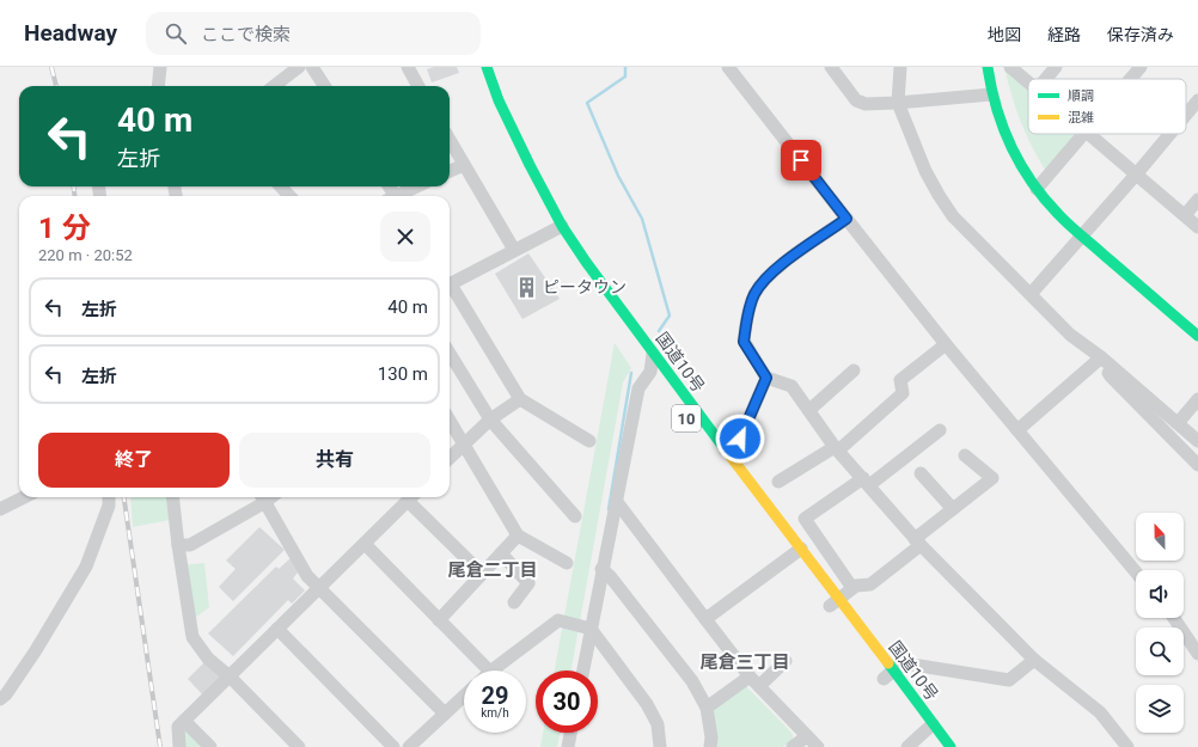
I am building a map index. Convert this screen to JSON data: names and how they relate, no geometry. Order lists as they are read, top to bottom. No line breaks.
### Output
{"streets":{"main road":["国道10号","10"]},"districts":["尾倉二丁目","尾倉三丁目"],"places":{"building":["ピータウン"]},"legend":["順調","混雑"],"north":"top","page":{"header":"Headway","search":"ここで検索","nav":["地図","経路","保存済み"],"turn":["40 m","左折"],"heading":["1 分","220 m · 20:52"],"list":[{"name":"左折","value":"40 m"},{"name":"左折","value":"130 m"}],"buttons":["終了","共有"],"speed":"29 km/h","limit":"30"}}
